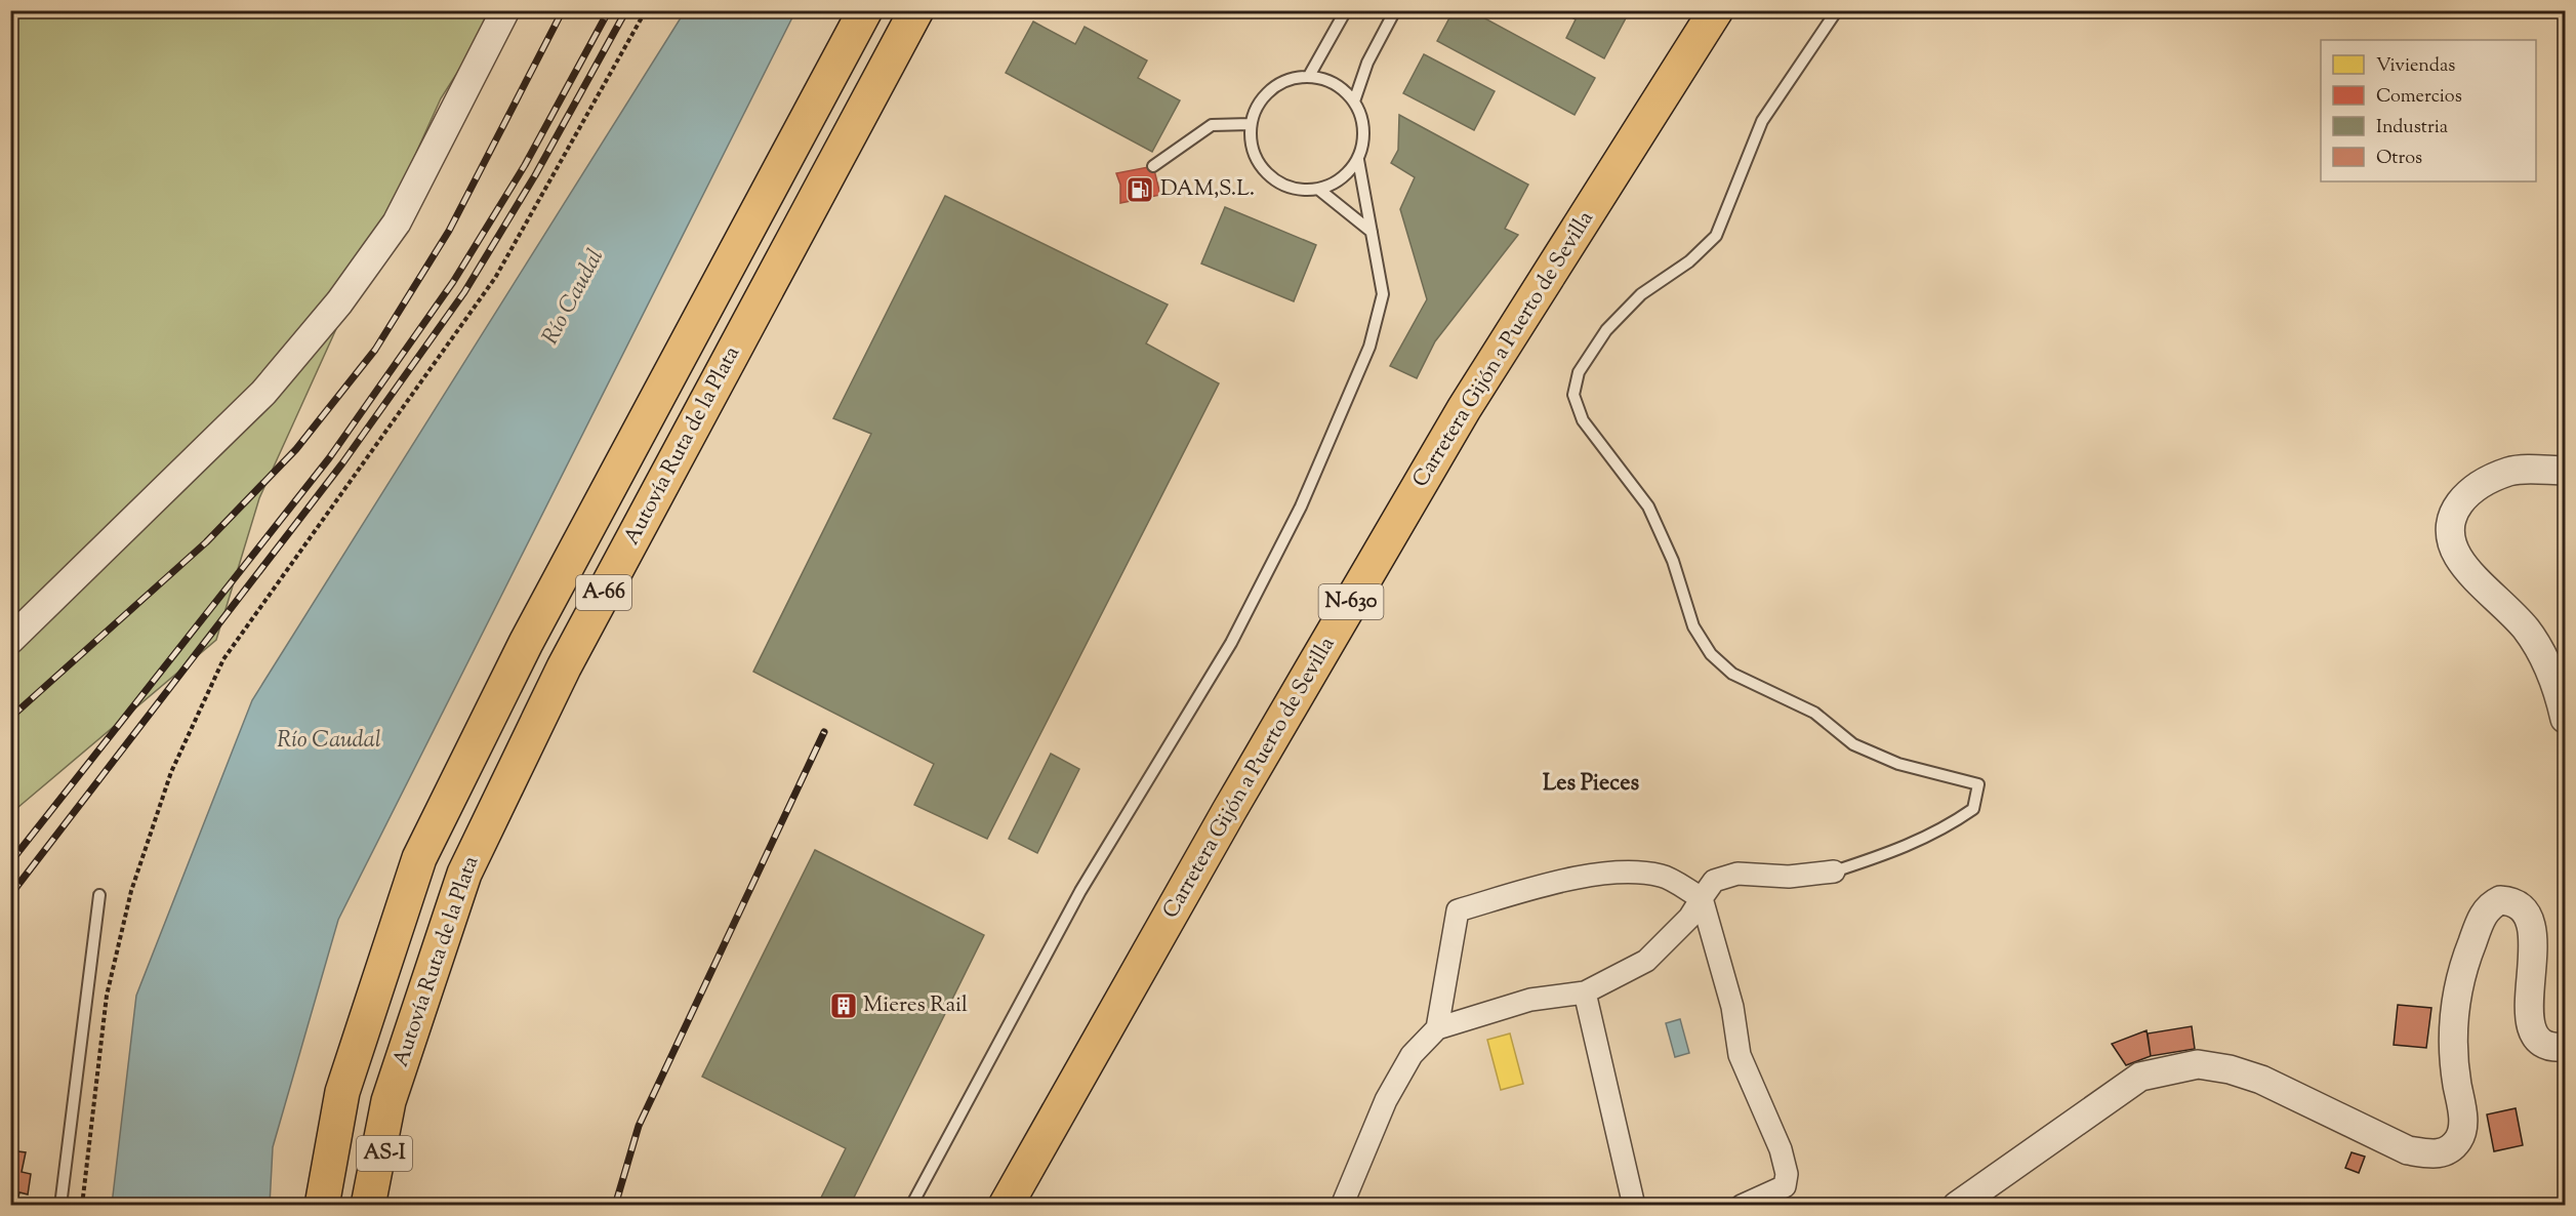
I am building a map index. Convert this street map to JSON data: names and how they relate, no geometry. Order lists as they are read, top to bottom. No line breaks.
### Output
{"streets":{"highway":["Carretera Gijón a Puerto de Sevilla","Autovía Ruta de la Plata","A-66","N-630","AS-I"]},"crossings":[["Autovía Ruta de la Plata","AS-I"]],"districts":["Les Pieces"],"water":["Río Caudal"],"places":{"fuel station":["DAM,S.L."],"building":["Mieres Rail"]},"legend":["Viviendas","Comercios","Industria","Otros"]}
